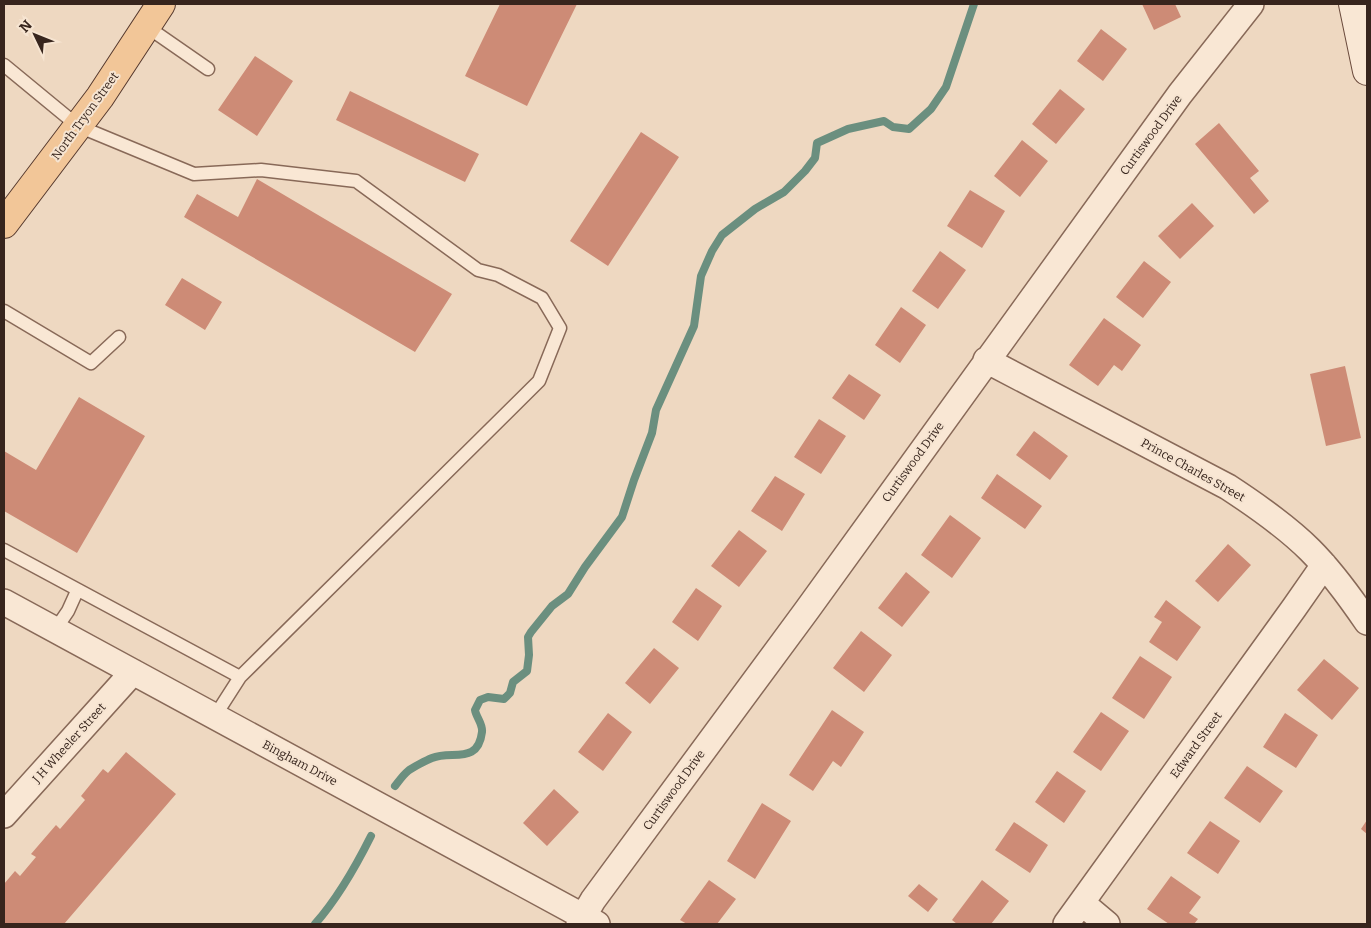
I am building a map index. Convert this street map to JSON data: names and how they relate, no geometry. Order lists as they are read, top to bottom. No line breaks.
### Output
{"streets":{"main road":["North Tryon Street"],"street":["Curtiswood Drive","Prince Charles Street","J H Wheeler Street","Edward Street","Bingham Drive"]},"crossings":[["Curtiswood Drive","Prince Charles Street"],["Curtiswood Drive","Bingham Drive"],["Prince Charles Street","Edward Street"],["J H Wheeler Street","Bingham Drive"]],"north":"top left"}
